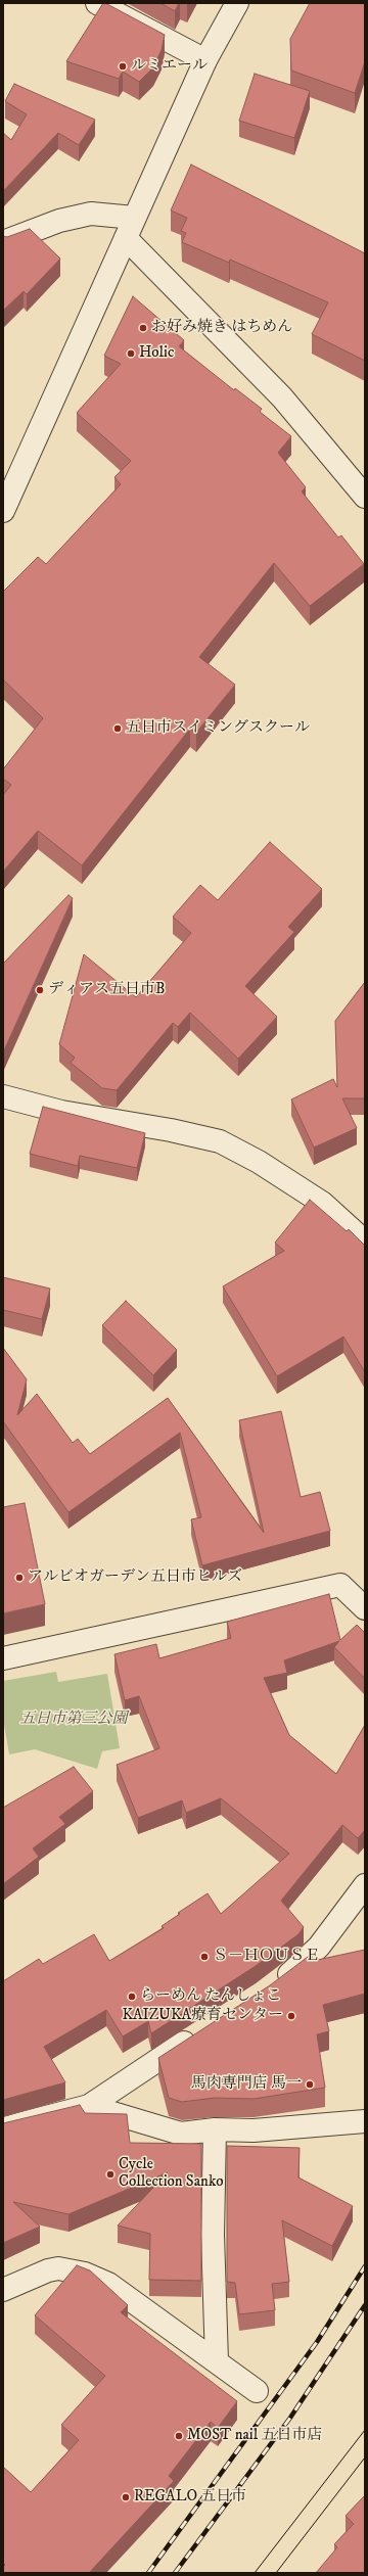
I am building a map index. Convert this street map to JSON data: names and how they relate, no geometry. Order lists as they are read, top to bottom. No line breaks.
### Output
{"parks":["五日市第三公園"],"places":["ルミエール","お好み焼き はちめん","Holic","五日市スイミングスクール","ディアス五日市B","アルビオガーデン五日市ヒルズ","Ｓ－ＨＯＵＳＥ","らーめん たんしょこ","KAIZUKA療育センター","馬肉専門店 馬一","Cycle Collection Sanko","MOST nail 五日市店","REGALO 五日市"]}
